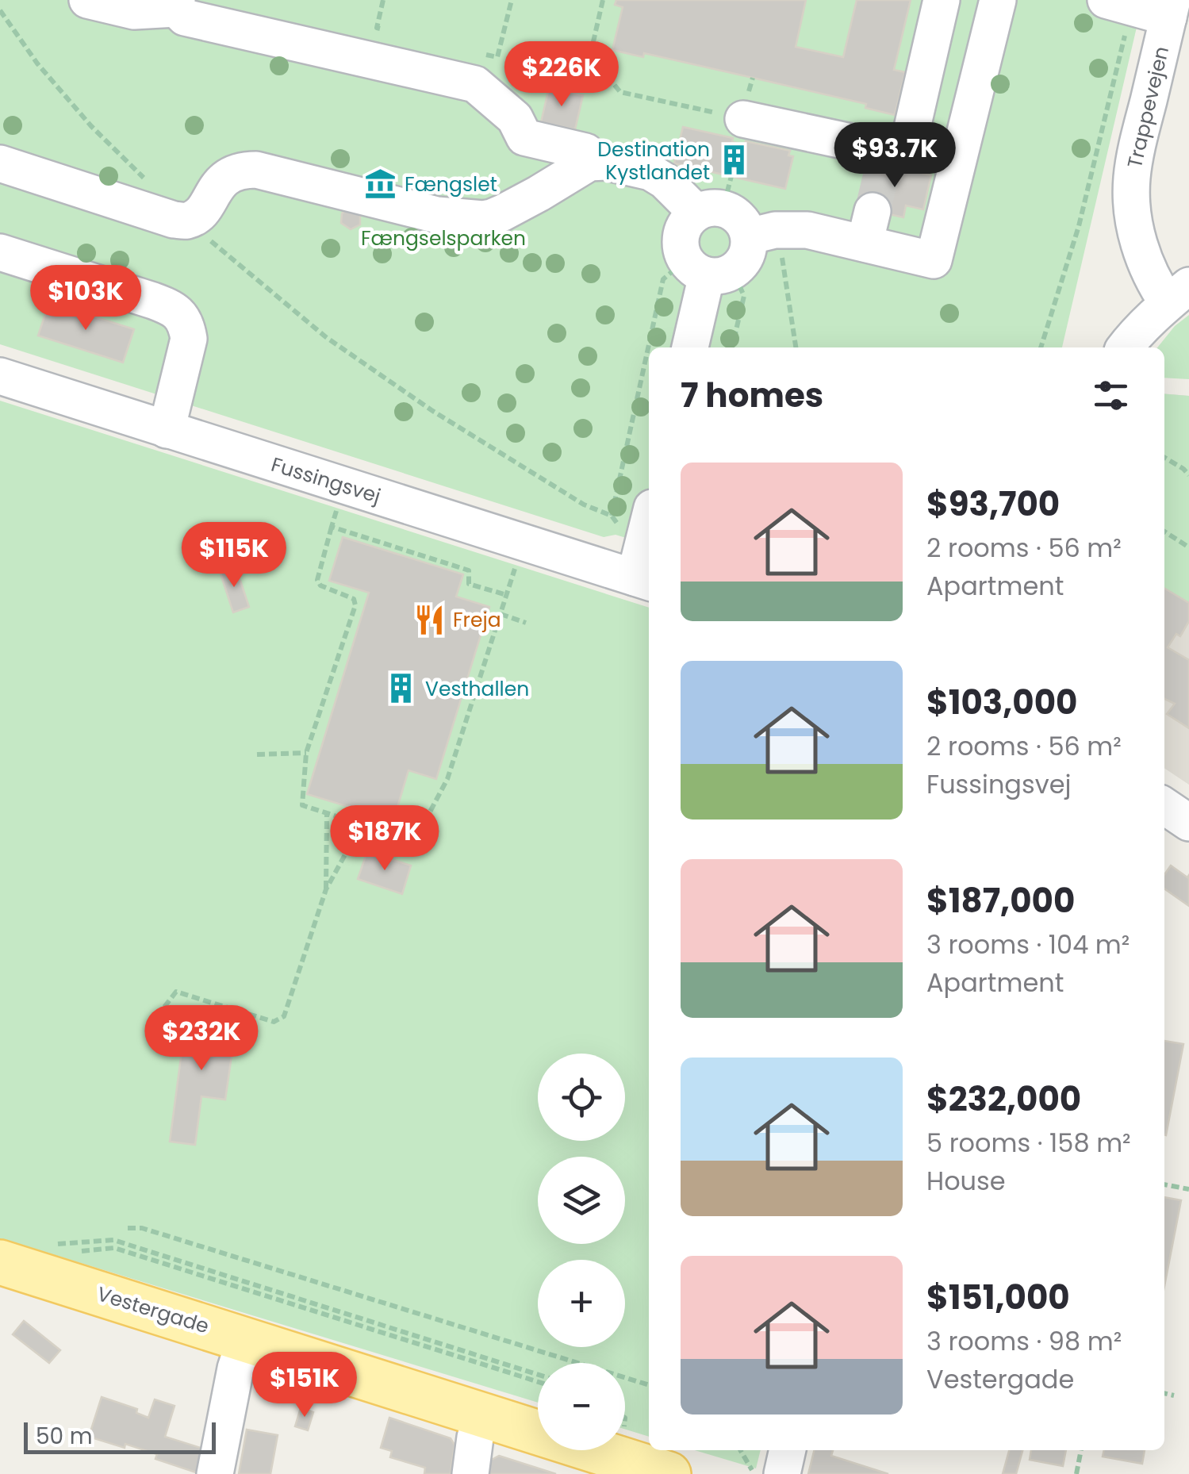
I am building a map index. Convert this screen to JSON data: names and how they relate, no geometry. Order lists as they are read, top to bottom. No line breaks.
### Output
{"streets":{"main road":["Vestergade"],"street":["Trappevejen","Fussingsvej"]},"parks":["Fængselsparken"],"places":{"building":["Destination Kystlandet","Vesthallen"],"museum":["Fængslet"],"restaurant":["Freja"]},"scale_bar":"50 m","page":{"price":["$226K","$93.7K","$103K","$115K","$187K","$232K","$151K"],"heading":"7 homes","list":[{"name":"$93,700","note":"2 rooms · 56 m² · Apartment"},{"name":"$103,000","note":"2 rooms · 56 m² · Fussingsvej"},{"name":"$187,000","note":"3 rooms · 104 m² · Apartment"},{"name":"$232,000","note":"5 rooms · 158 m² · House"},{"name":"$151,000","note":"3 rooms · 98 m² · Vestergade"}],"map_buttons":["+","−"],"scale":"50 m"}}
